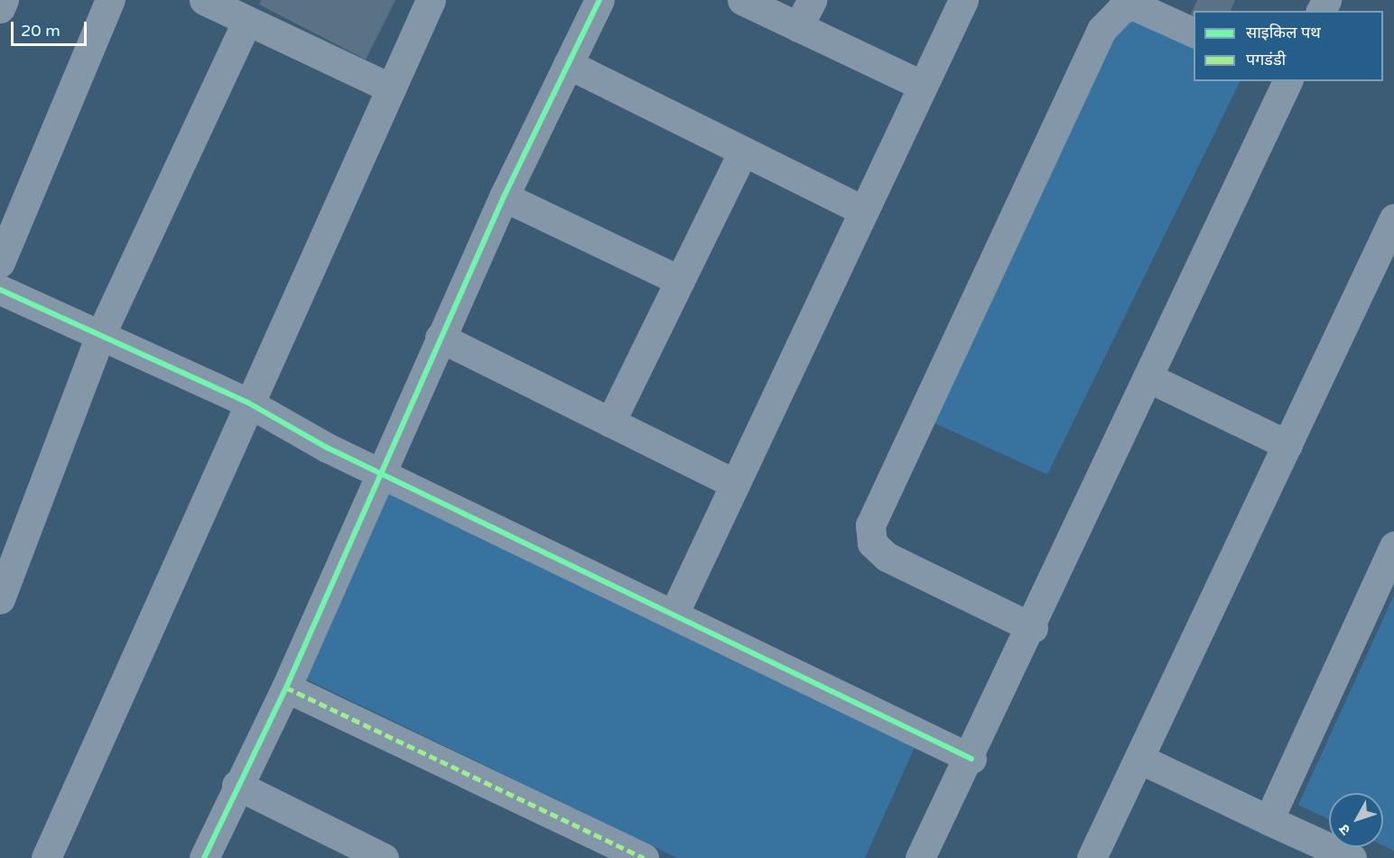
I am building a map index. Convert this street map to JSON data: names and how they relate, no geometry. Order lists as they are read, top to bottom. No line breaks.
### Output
{"legend":["साइकिल पथ","पगडंडी"],"scale_bar":"20 m","north":"bottom left"}
